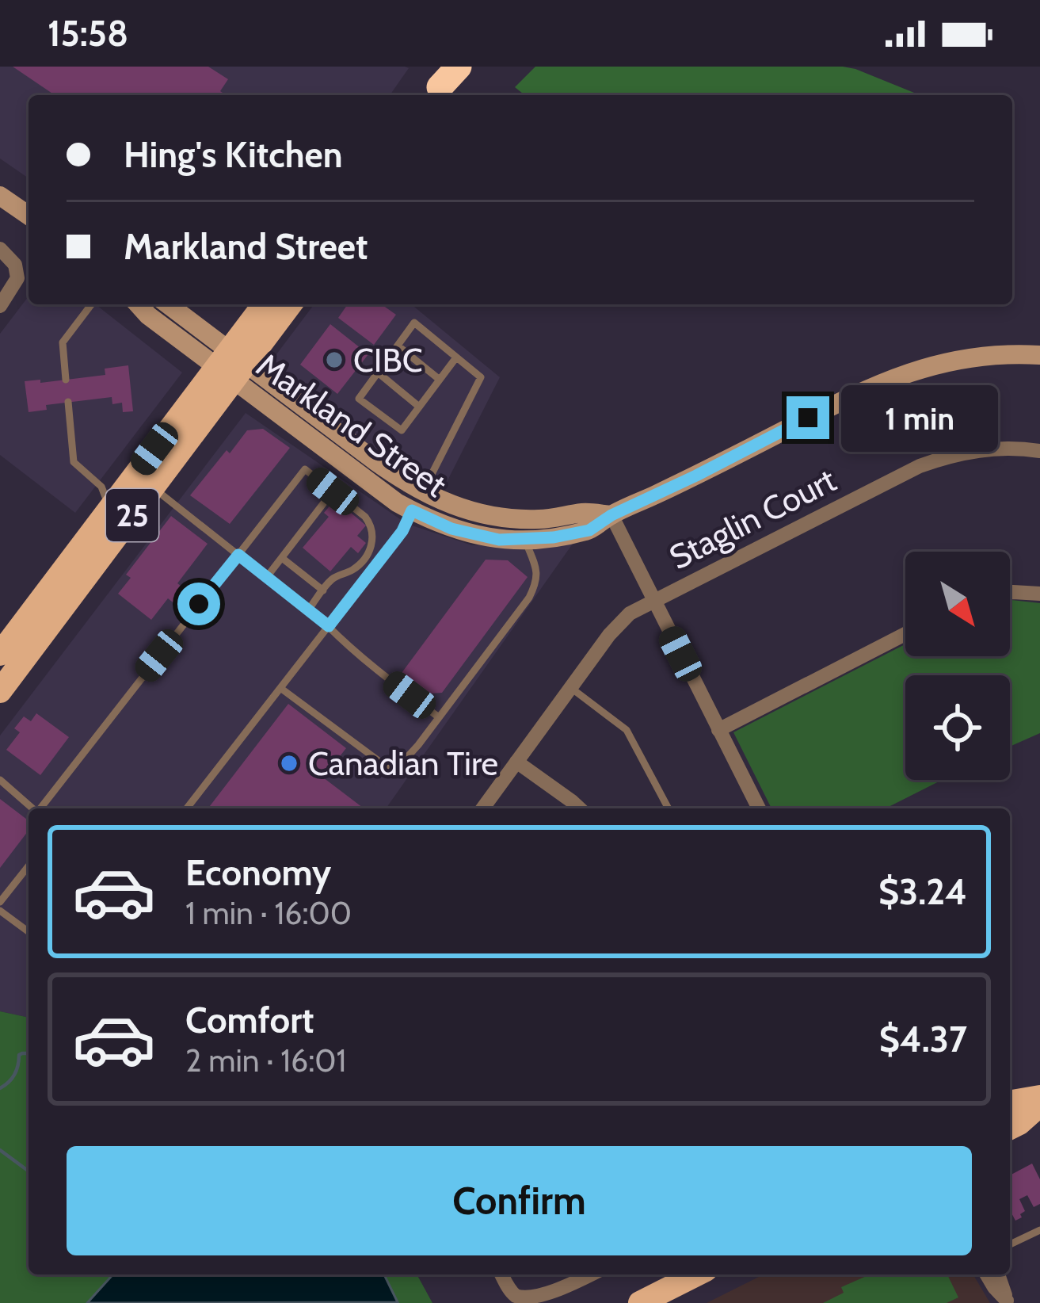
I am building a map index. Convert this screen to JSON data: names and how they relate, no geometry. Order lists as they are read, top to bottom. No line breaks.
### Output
{"streets":{"main road":["25"],"street":["Markland Street","Staglin Court"]},"crossings":[["Markland Street","25"]],"places":["CIBC","Canadian Tire"],"north":"bottom right","page":{"status":"15:58","banner":["Hing's Kitchen","Markland Street"],"bubble":"1 min","list":[{"name":"Economy","note":"1 min · 16:00","value":"$3.24"},{"name":"Comfort","note":"2 min · 16:01","value":"$4.37"}],"buttons":"Confirm"}}
